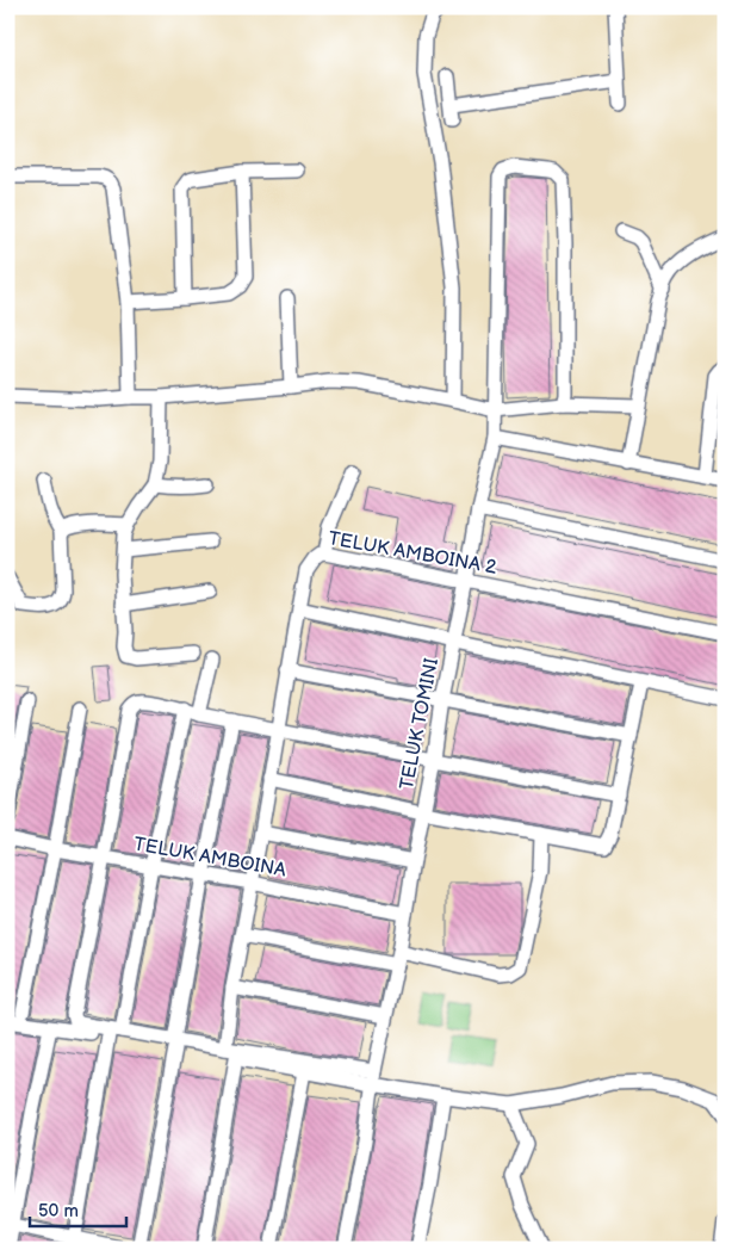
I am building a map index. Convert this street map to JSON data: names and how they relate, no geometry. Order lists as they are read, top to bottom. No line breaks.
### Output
{"streets":{"street":["TELUK AMBOINA 2","TELUK TOMINI","TELUK AMBOINA"]},"crossings":[["TELUK AMBOINA 2","TELUK TOMINI"],["TELUK AMBOINA 2","TELUK AMBOINA"],["TELUK TOMINI","TELUK AMBOINA"]],"scale_bar":"50 m"}
